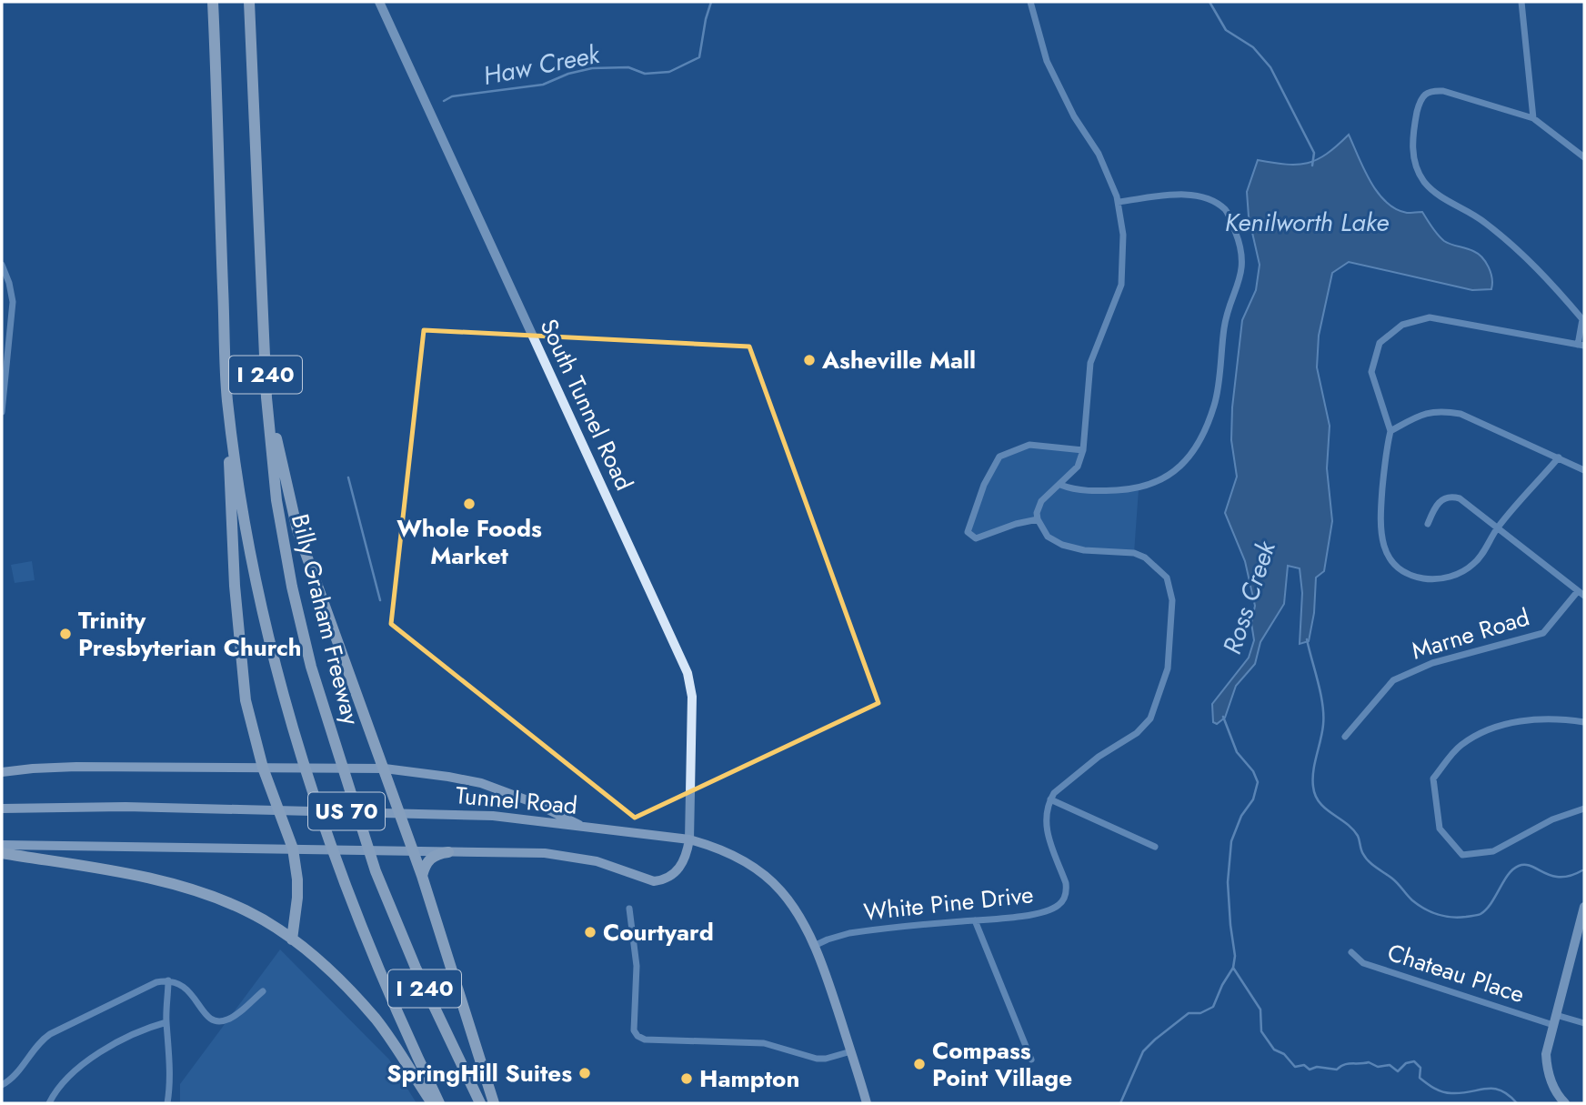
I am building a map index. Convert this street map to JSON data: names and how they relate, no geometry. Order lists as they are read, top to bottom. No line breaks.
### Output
{"streets":{"highway":["I 240","Billy Graham Freeway"],"main road":["South Tunnel Road","Tunnel Road","US 70"],"street":["Marne Road","White Pine Drive","Chateau Place"]},"crossings":[["South Tunnel Road","Tunnel Road"],["Tunnel Road","White Pine Drive"]],"water":["Haw Creek","Kenilworth Lake","Ross Creek"],"places":["Asheville Mall","Whole Foods Market","Trinity Presbyterian Church","Courtyard","Compass Point Village","SpringHill Suites","Hampton"]}
